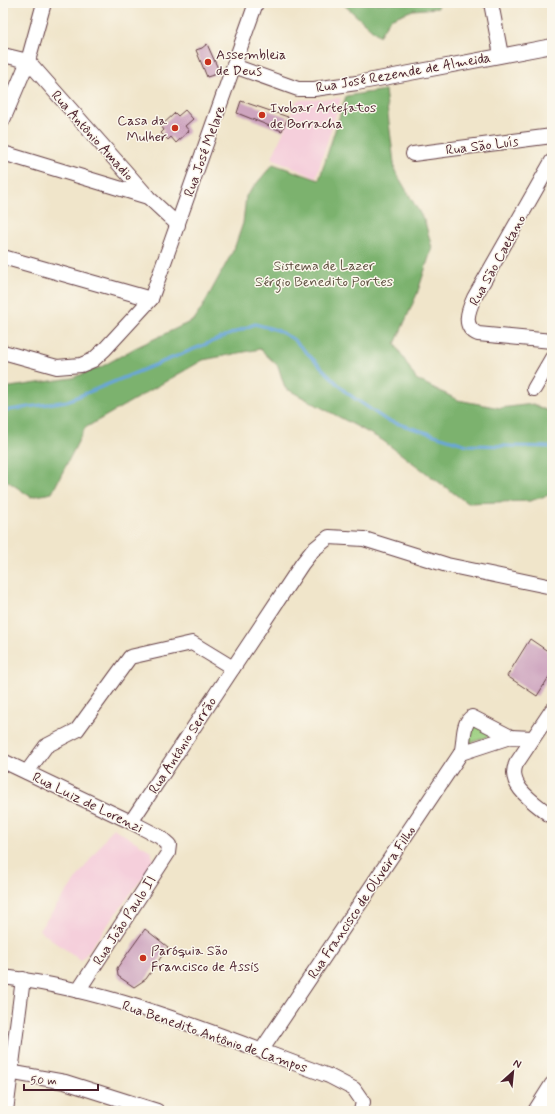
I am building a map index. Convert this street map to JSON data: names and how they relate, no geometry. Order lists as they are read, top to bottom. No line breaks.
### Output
{"streets":{"street":["Rua José Rezende de Almeida","Rua Antônio Amadio","Rua São Luís","Rua José Melare","Rua São Caetano","Rua Antônio Serrão","Rua Luiz de Lorenzi","Rua Francisco de Oliveira Filho","Rua João Paulo II","Rua Benedito Antônio de Campos"]},"crossings":[["Rua José Rezende de Almeida","Rua José Melare"],["Rua Antônio Amadio","Rua José Melare"],["Rua Antônio Serrão","Rua Luiz de Lorenzi"],["Rua Luiz de Lorenzi","Rua João Paulo II"],["Rua Francisco de Oliveira Filho","Rua Benedito Antônio de Campos"],["Rua João Paulo II","Rua Benedito Antônio de Campos"]],"parks":["Sistema de Lazer Sérgio Benedito Portes"],"places":["Assembleia de Deus","Ivobar Artefatos de Borracha","Casa da Mulher","Paróquia São Francisco de Assis"],"scale_bar":"50 m","north":"top right"}
